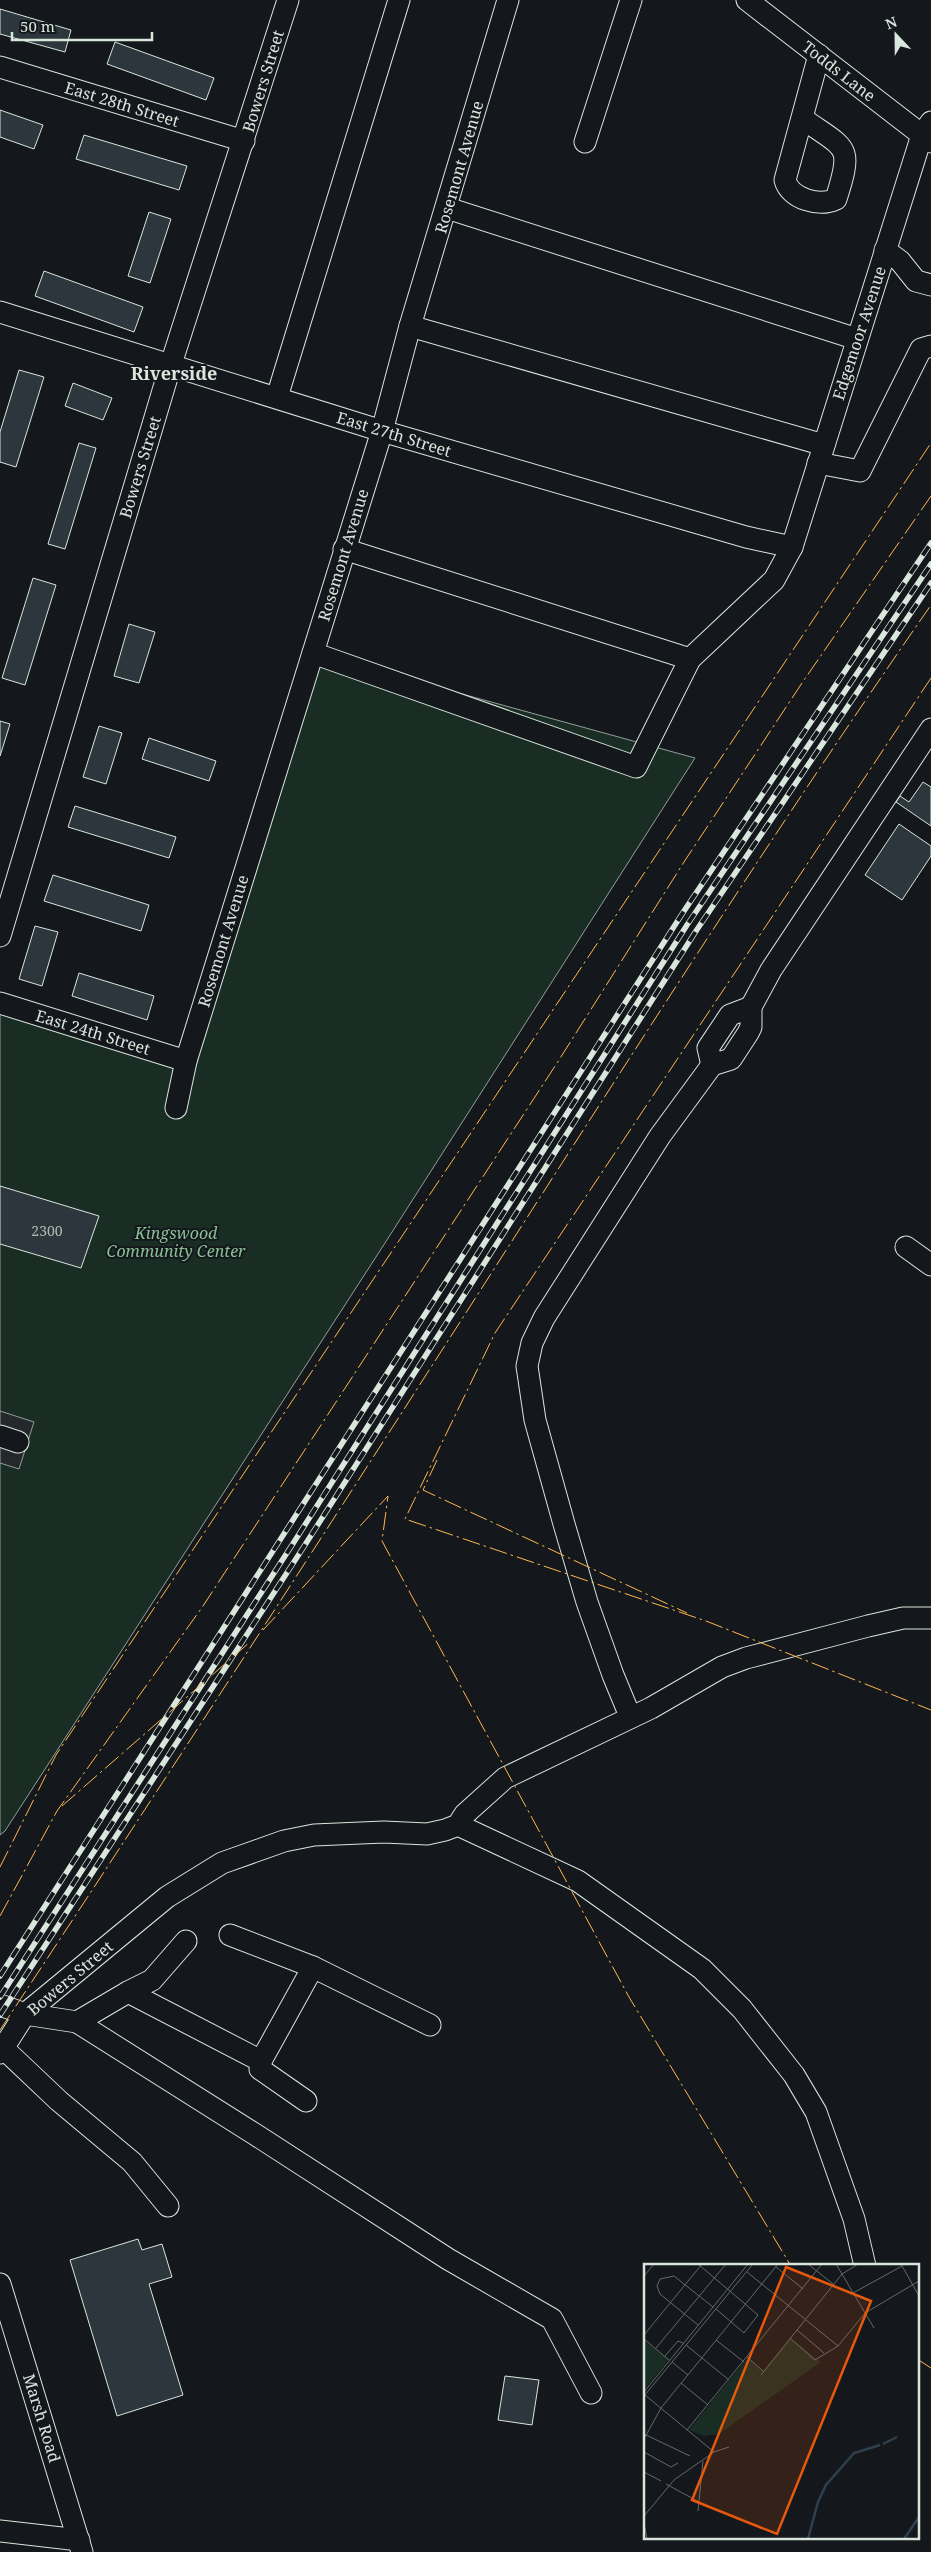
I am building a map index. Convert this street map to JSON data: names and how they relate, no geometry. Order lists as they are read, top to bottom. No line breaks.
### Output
{"streets":{"street":["Todds Lane","Bowers Street","East 28th Street","Rosemont Avenue","Edgemoor Avenue","East 27th Street","East 24th Street","Marsh Road"]},"crossings":[["Todds Lane","Edgemoor Avenue"],["Bowers Street","East 28th Street"],["Bowers Street","East 27th Street"],["Rosemont Avenue","East 27th Street"],["Rosemont Avenue","East 24th Street"],["Edgemoor Avenue","East 27th Street"]],"districts":["Riverside"],"parks":["Kingswood Community Center"],"house_numbers":["2300"],"scale_bar":"50 m","north":"top"}
